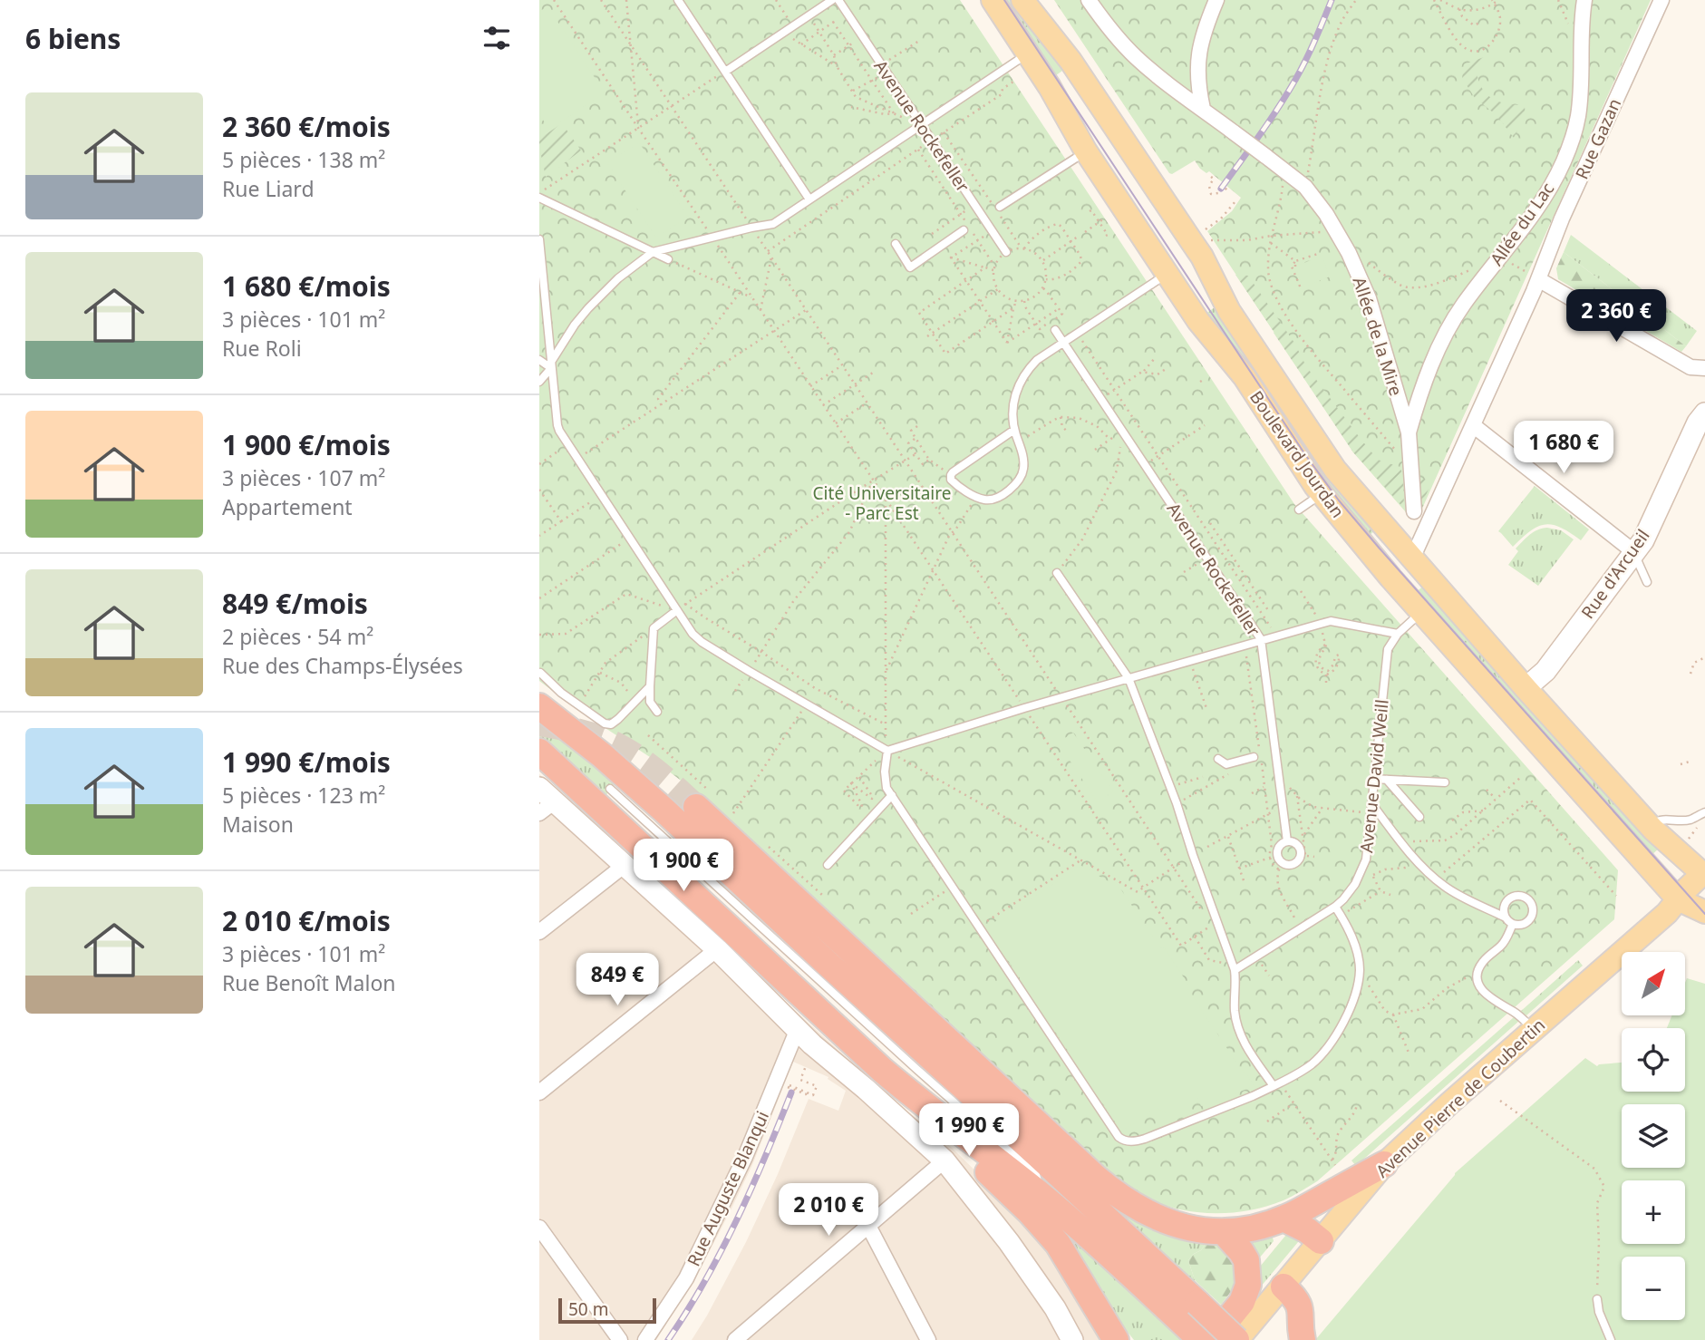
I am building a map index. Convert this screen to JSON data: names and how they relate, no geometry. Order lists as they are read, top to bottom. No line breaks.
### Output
{"streets":{"main road":["Boulevard Jourdan","Rue d'Arcueil","Avenue Pierre de Coubertin"],"street":["Rue Gazan","Allée du Lac","Allée de la Mire","Rue Auguste Blanqui"],"lane":["Avenue Rockefeller","Avenue David Weill"]},"crossings":[["Rue Gazan","Boulevard Jourdan"],["Allée du Lac","Allée de la Mire"],["Boulevard Jourdan","Rue d'Arcueil"],["Boulevard Jourdan","Avenue Pierre de Coubertin"]],"parks":["Cité Universitaire - Parc Est"],"scale_bar":"50 m","north":"top right","page":{"heading":"6 biens","list":[{"name":"2 360 €/mois","note":"5 pièces · 138 m² · Rue Liard"},{"name":"1 680 €/mois","note":"3 pièces · 101 m² · Rue Roli"},{"name":"1 900 €/mois","note":"3 pièces · 107 m² · Appartement"},{"name":"849 €/mois","note":"2 pièces · 54 m² · Rue des Champs-Élysées"},{"name":"1 990 €/mois","note":"5 pièces · 123 m² · Maison"},{"name":"2 010 €/mois","note":"3 pièces · 101 m² · Rue Benoît Malon"}],"price":["2 360 €","1 680 €","1 900 €","849 €","1 990 €","2 010 €"],"map_buttons":["+","−"],"scale":"50 m"}}
